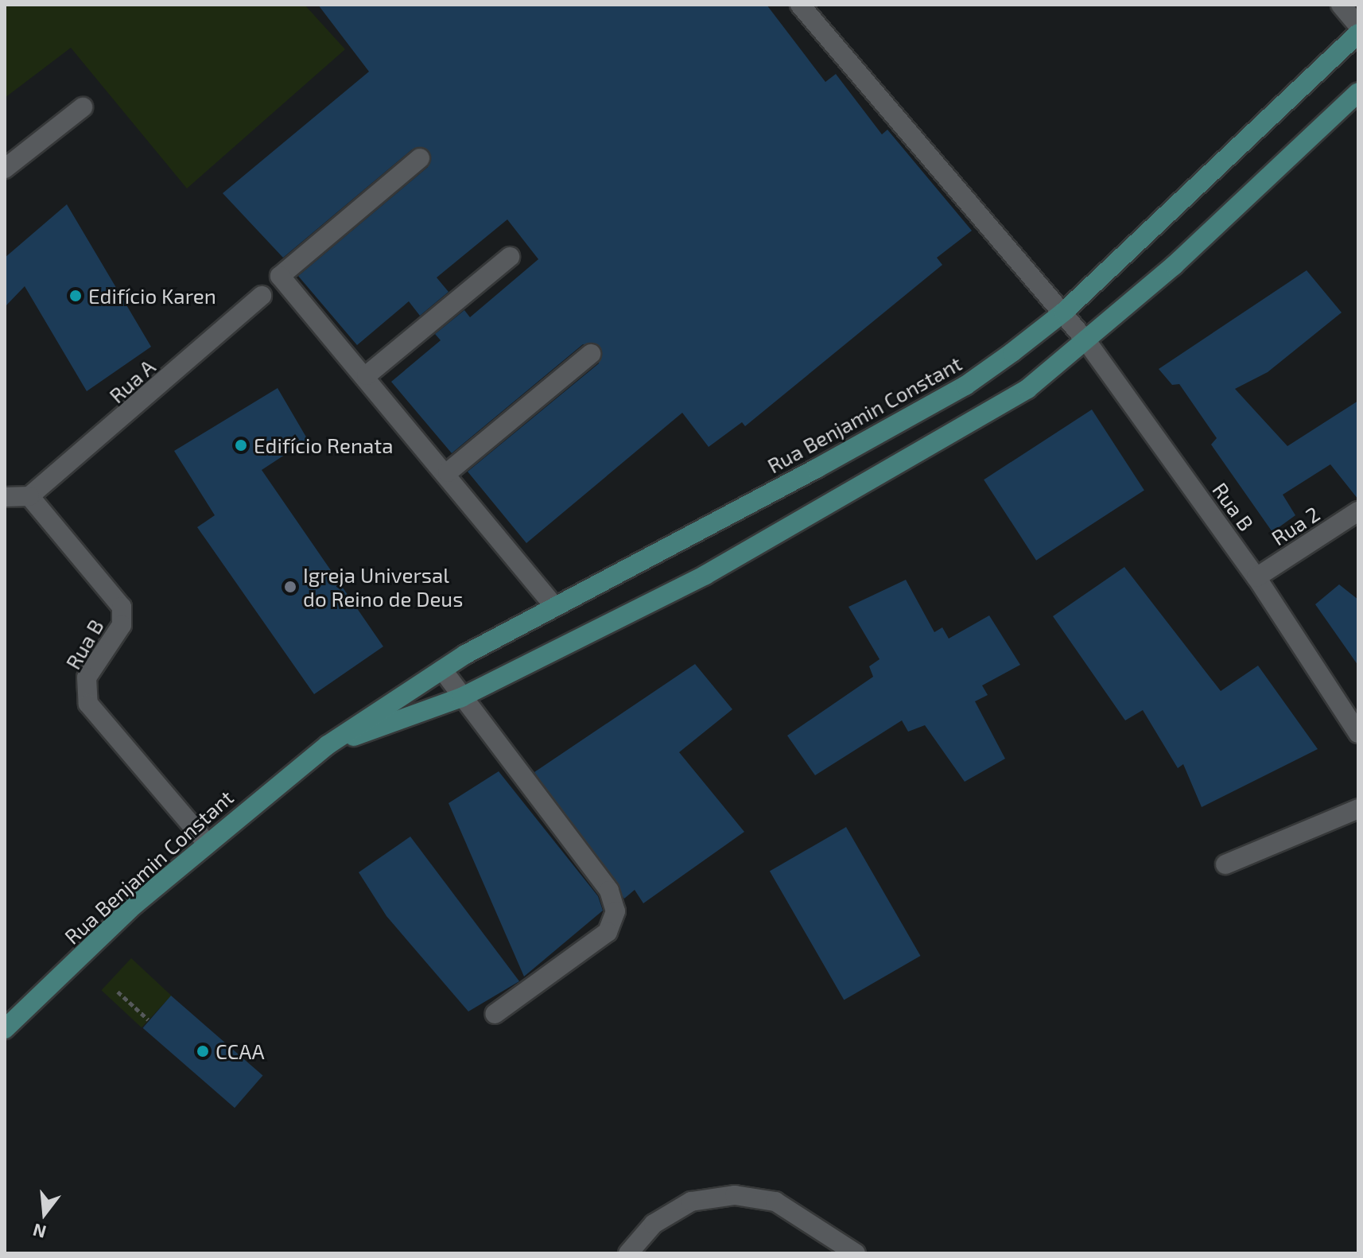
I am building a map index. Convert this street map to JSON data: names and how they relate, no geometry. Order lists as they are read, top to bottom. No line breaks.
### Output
{"streets":{"main road":["Rua Benjamin Constant"],"street":["Rua A","Rua B","Rua 2"]},"crossings":[["Rua A","Rua B"],["Rua Benjamin Constant","Rua B"],["Rua B","Rua 2"]],"places":["Edifício Karen","Edifício Renata","Igreja Universal do Reino de Deus","CCAA"],"north":"bottom"}
